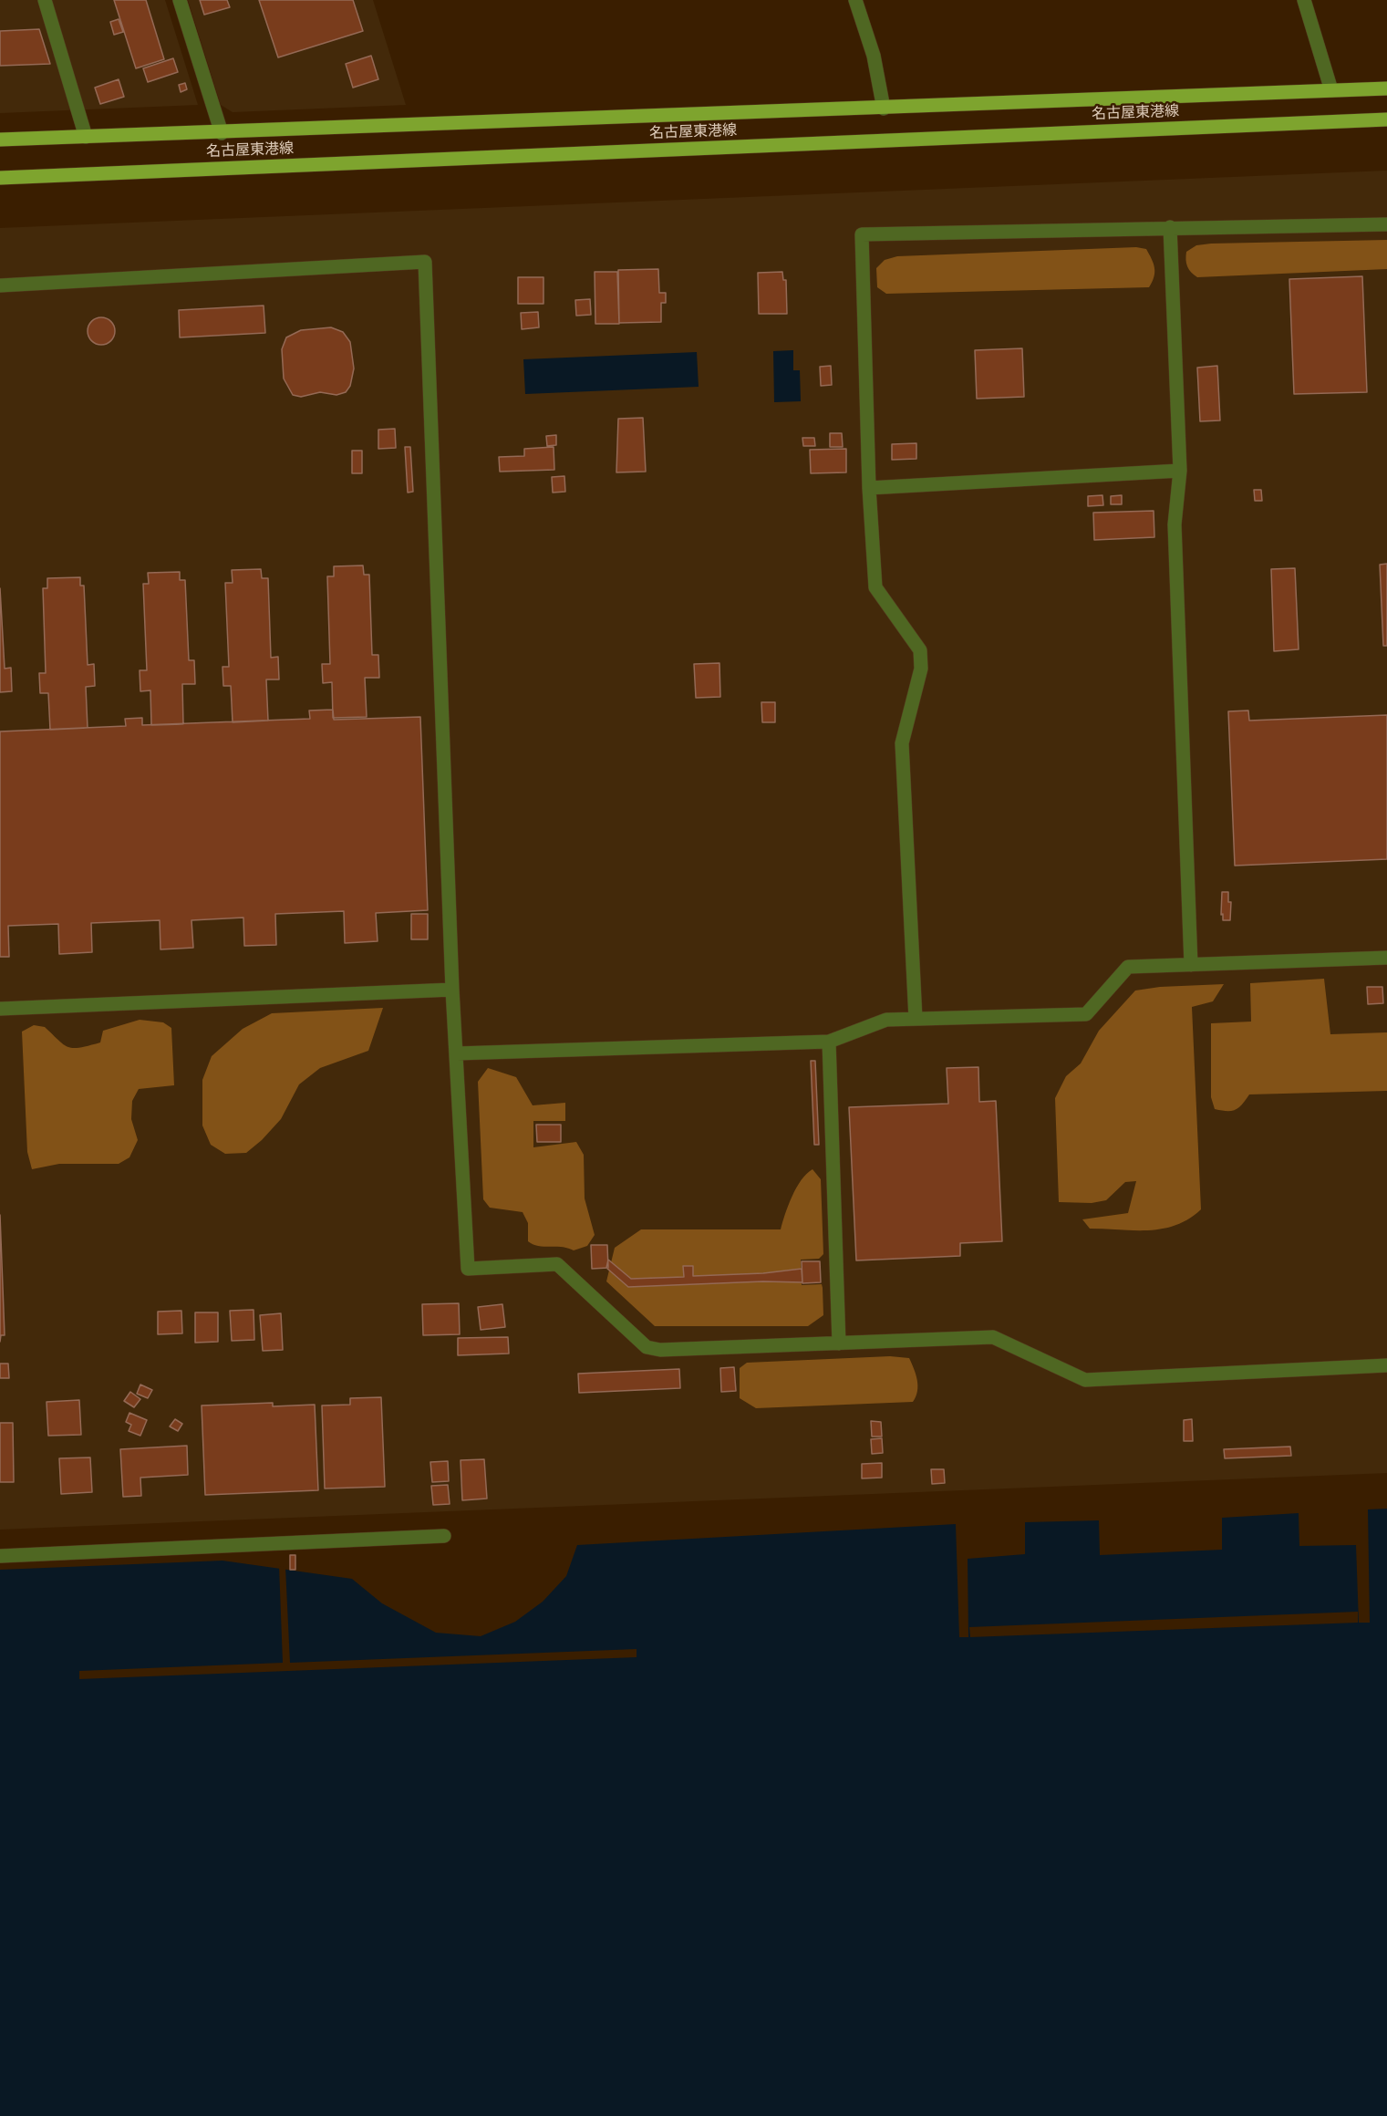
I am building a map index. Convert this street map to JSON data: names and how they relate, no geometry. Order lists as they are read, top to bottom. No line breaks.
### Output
{"streets":{"main road":["名古屋東港線"]}}
